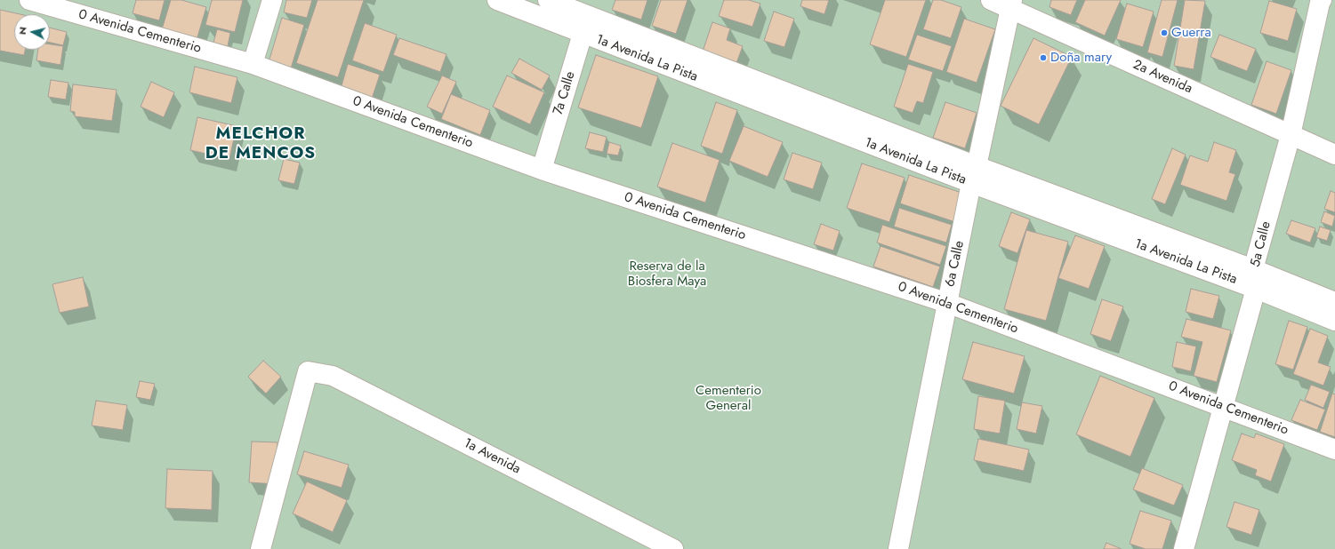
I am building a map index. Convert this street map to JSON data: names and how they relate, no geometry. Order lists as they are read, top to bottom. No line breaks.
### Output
{"streets":{"street":["0 Avenida Cementerio","1a Avenida La Pista","2a Avenida","7a Calle","5a Calle","6a Calle","1a Avenida"]},"crossings":[["0 Avenida Cementerio","7a Calle"],["0 Avenida Cementerio","5a Calle"],["0 Avenida Cementerio","6a Calle"],["1a Avenida La Pista","7a Calle"],["1a Avenida La Pista","5a Calle"],["1a Avenida La Pista","6a Calle"],["2a Avenida","5a Calle"],["2a Avenida","6a Calle"]],"districts":["MELCHOR DE MENCOS"],"parks":["Reserva de la Biosfera Maya","Cementerio General"],"places":["Guerra","Doña mary"],"north":"left"}
